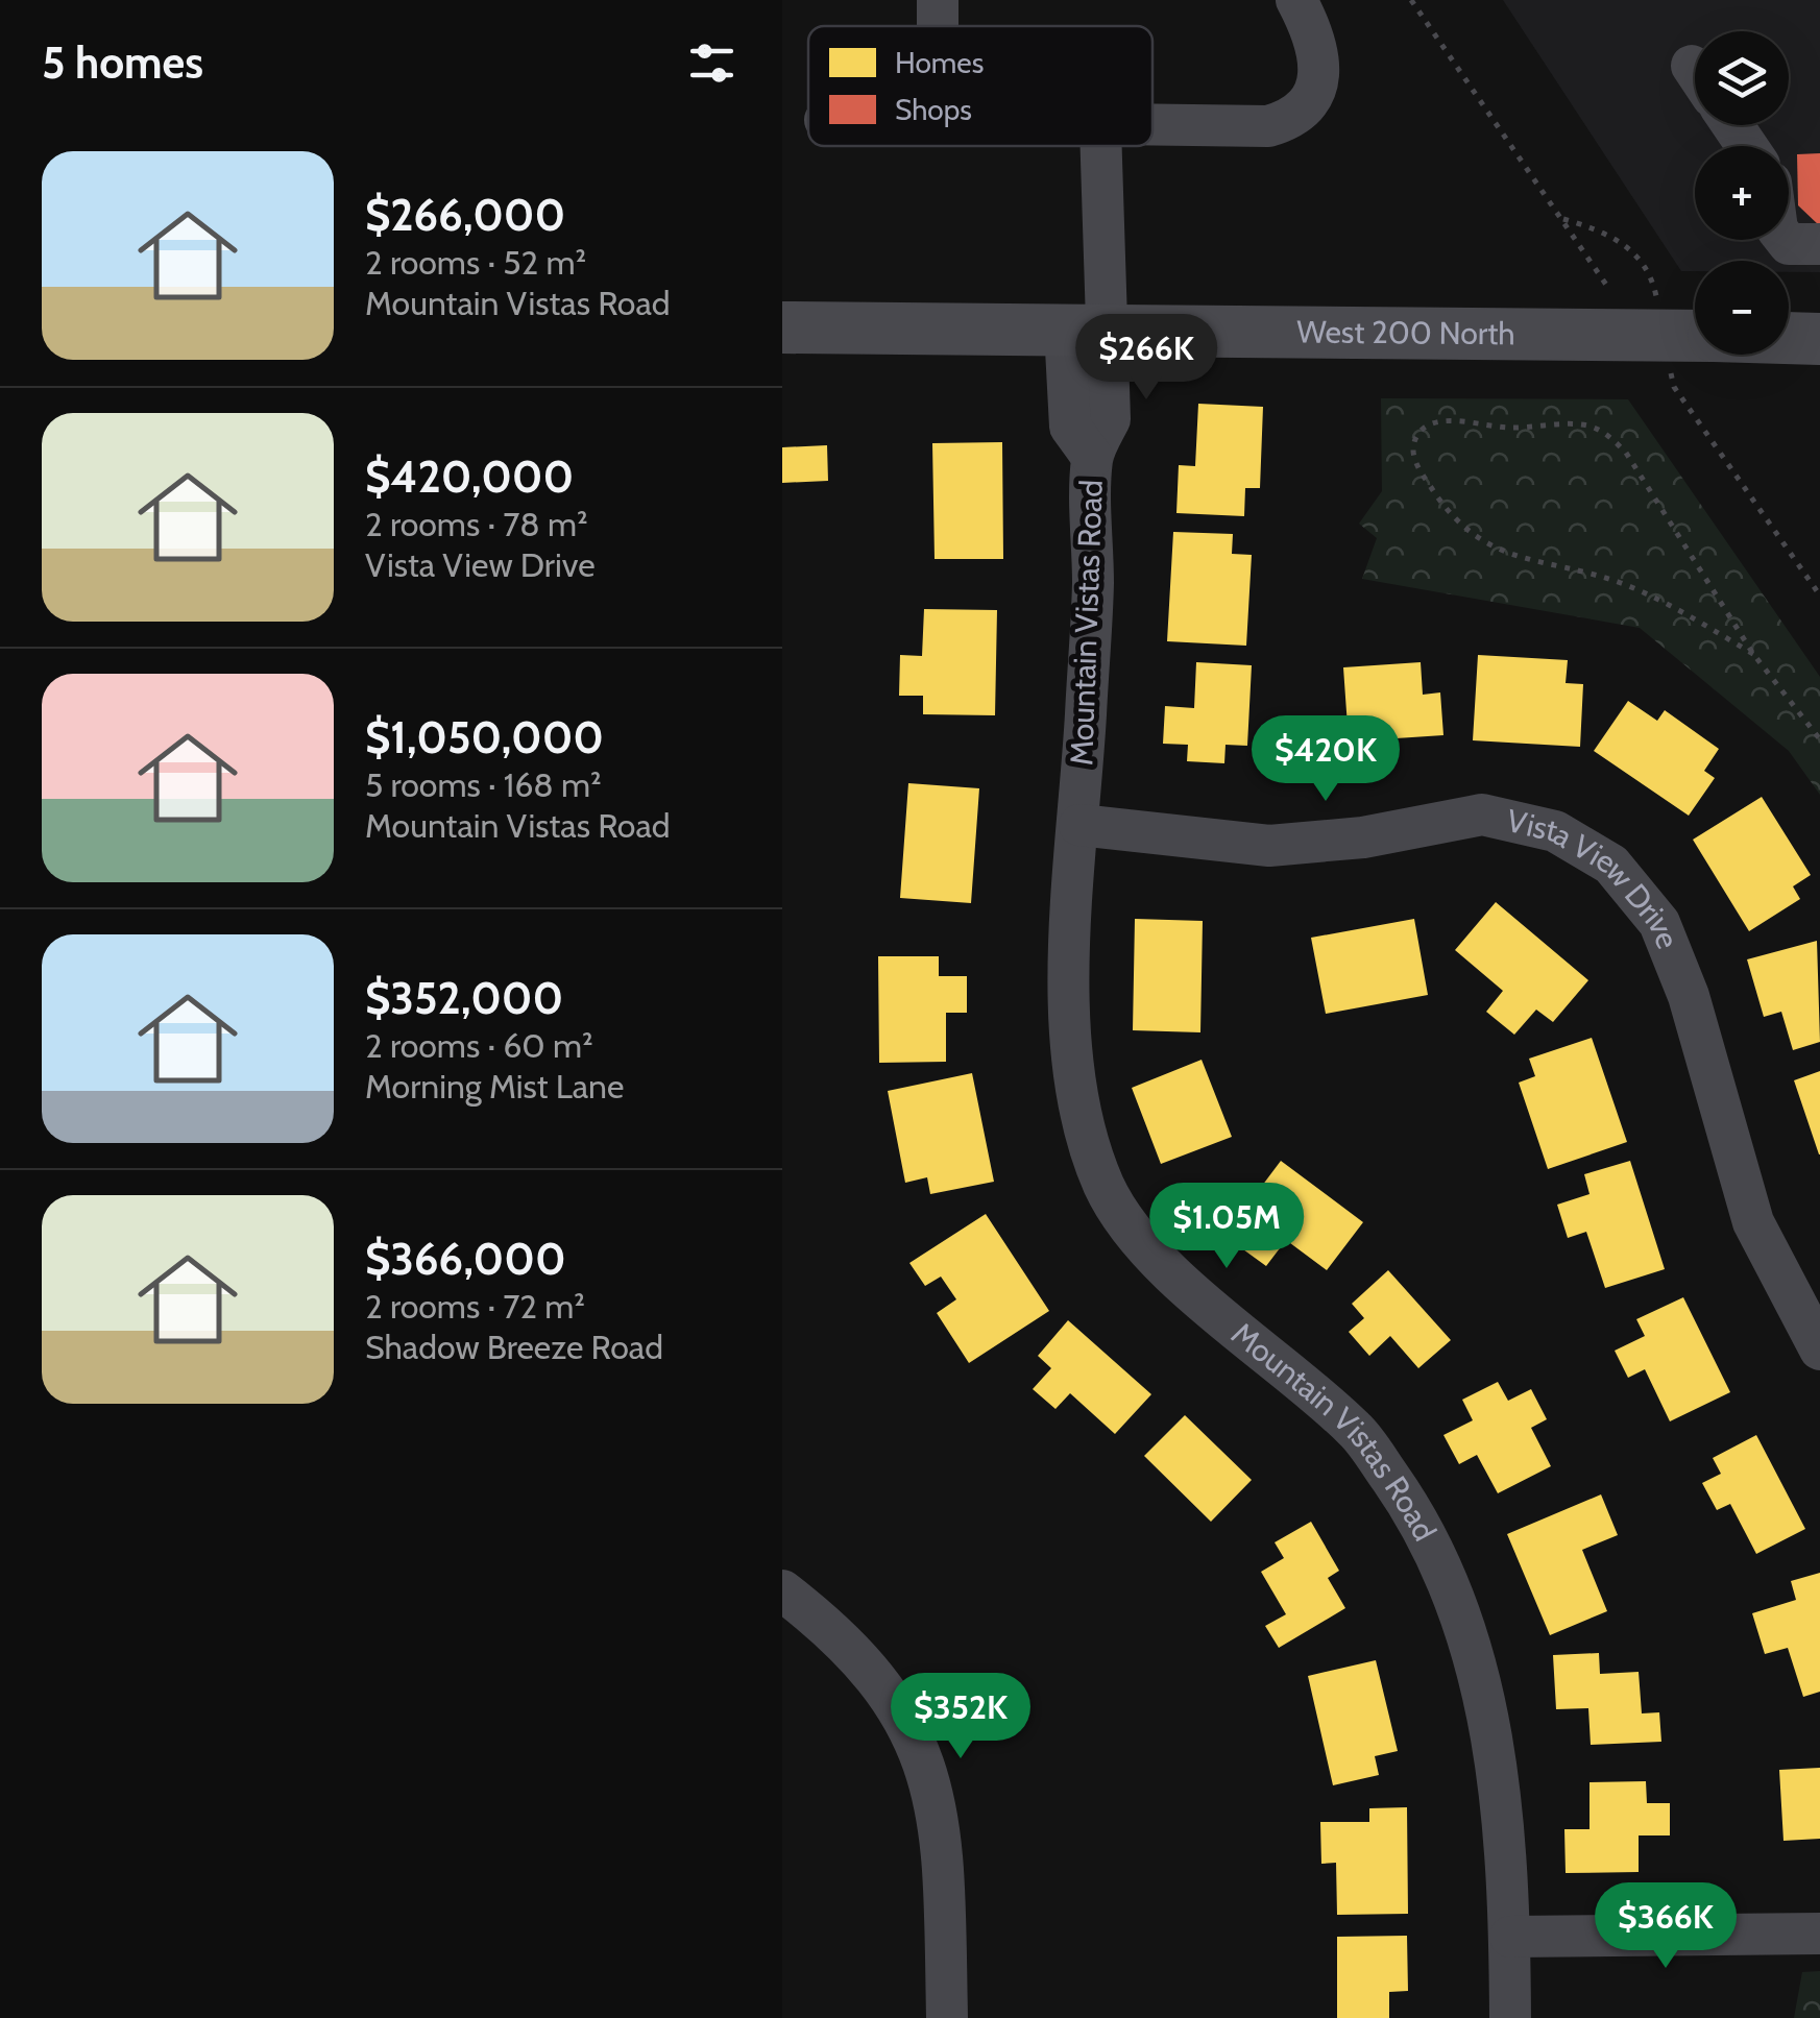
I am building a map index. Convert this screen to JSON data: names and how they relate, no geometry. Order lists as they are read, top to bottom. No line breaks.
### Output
{"streets":{"main road":["West 200 North"],"street":["Mountain Vistas Road","Vista View Drive"]},"crossings":[["West 200 North","Mountain Vistas Road"],["Mountain Vistas Road","Vista View Drive"]],"legend":["Homes","Shops"],"page":{"heading":"5 homes","map_buttons":["+","−"],"list":[{"name":"$266,000","note":"2 rooms · 52 m² · Mountain Vistas Road"},{"name":"$420,000","note":"2 rooms · 78 m² · Vista View Drive"},{"name":"$1,050,000","note":"5 rooms · 168 m² · Mountain Vistas Road"},{"name":"$352,000","note":"2 rooms · 60 m² · Morning Mist Lane"},{"name":"$366,000","note":"2 rooms · 72 m² · Shadow Breeze Road"}],"price":["$266K","$420K","$1.05M","$352K","$366K"]}}
